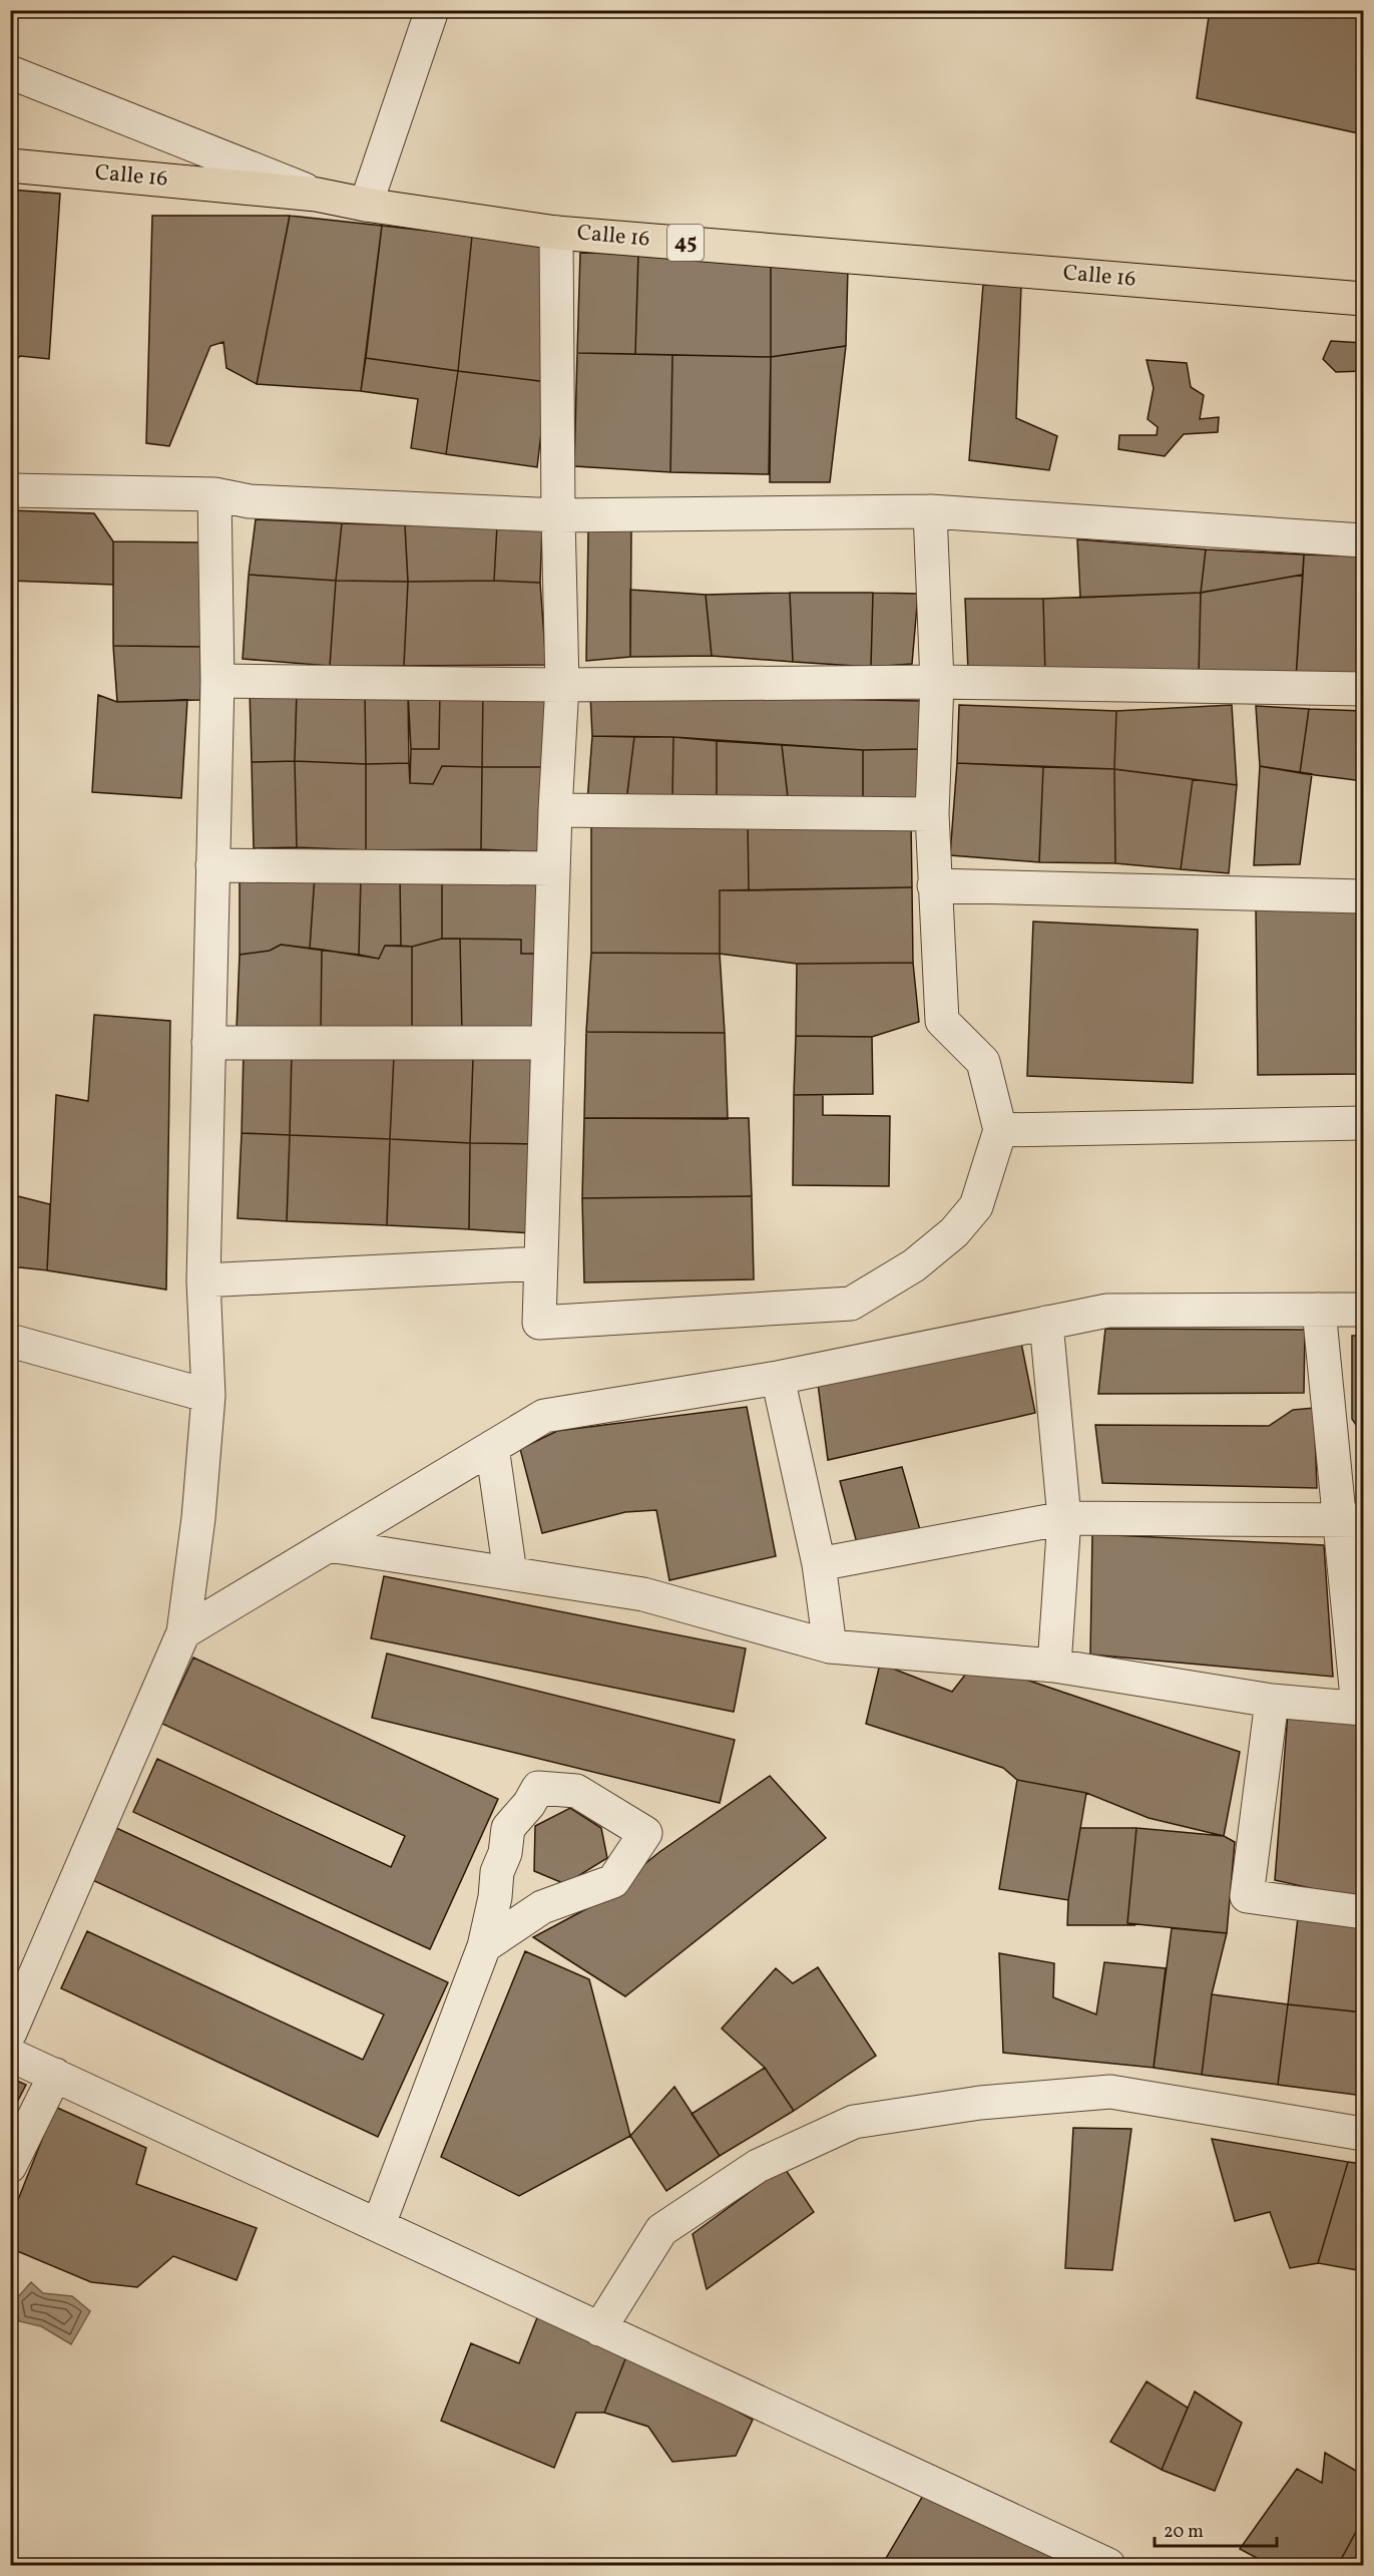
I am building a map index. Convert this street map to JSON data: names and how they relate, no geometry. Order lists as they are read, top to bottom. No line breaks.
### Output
{"streets":{"main road":["Calle 16","45"]},"scale_bar":"20 m"}
